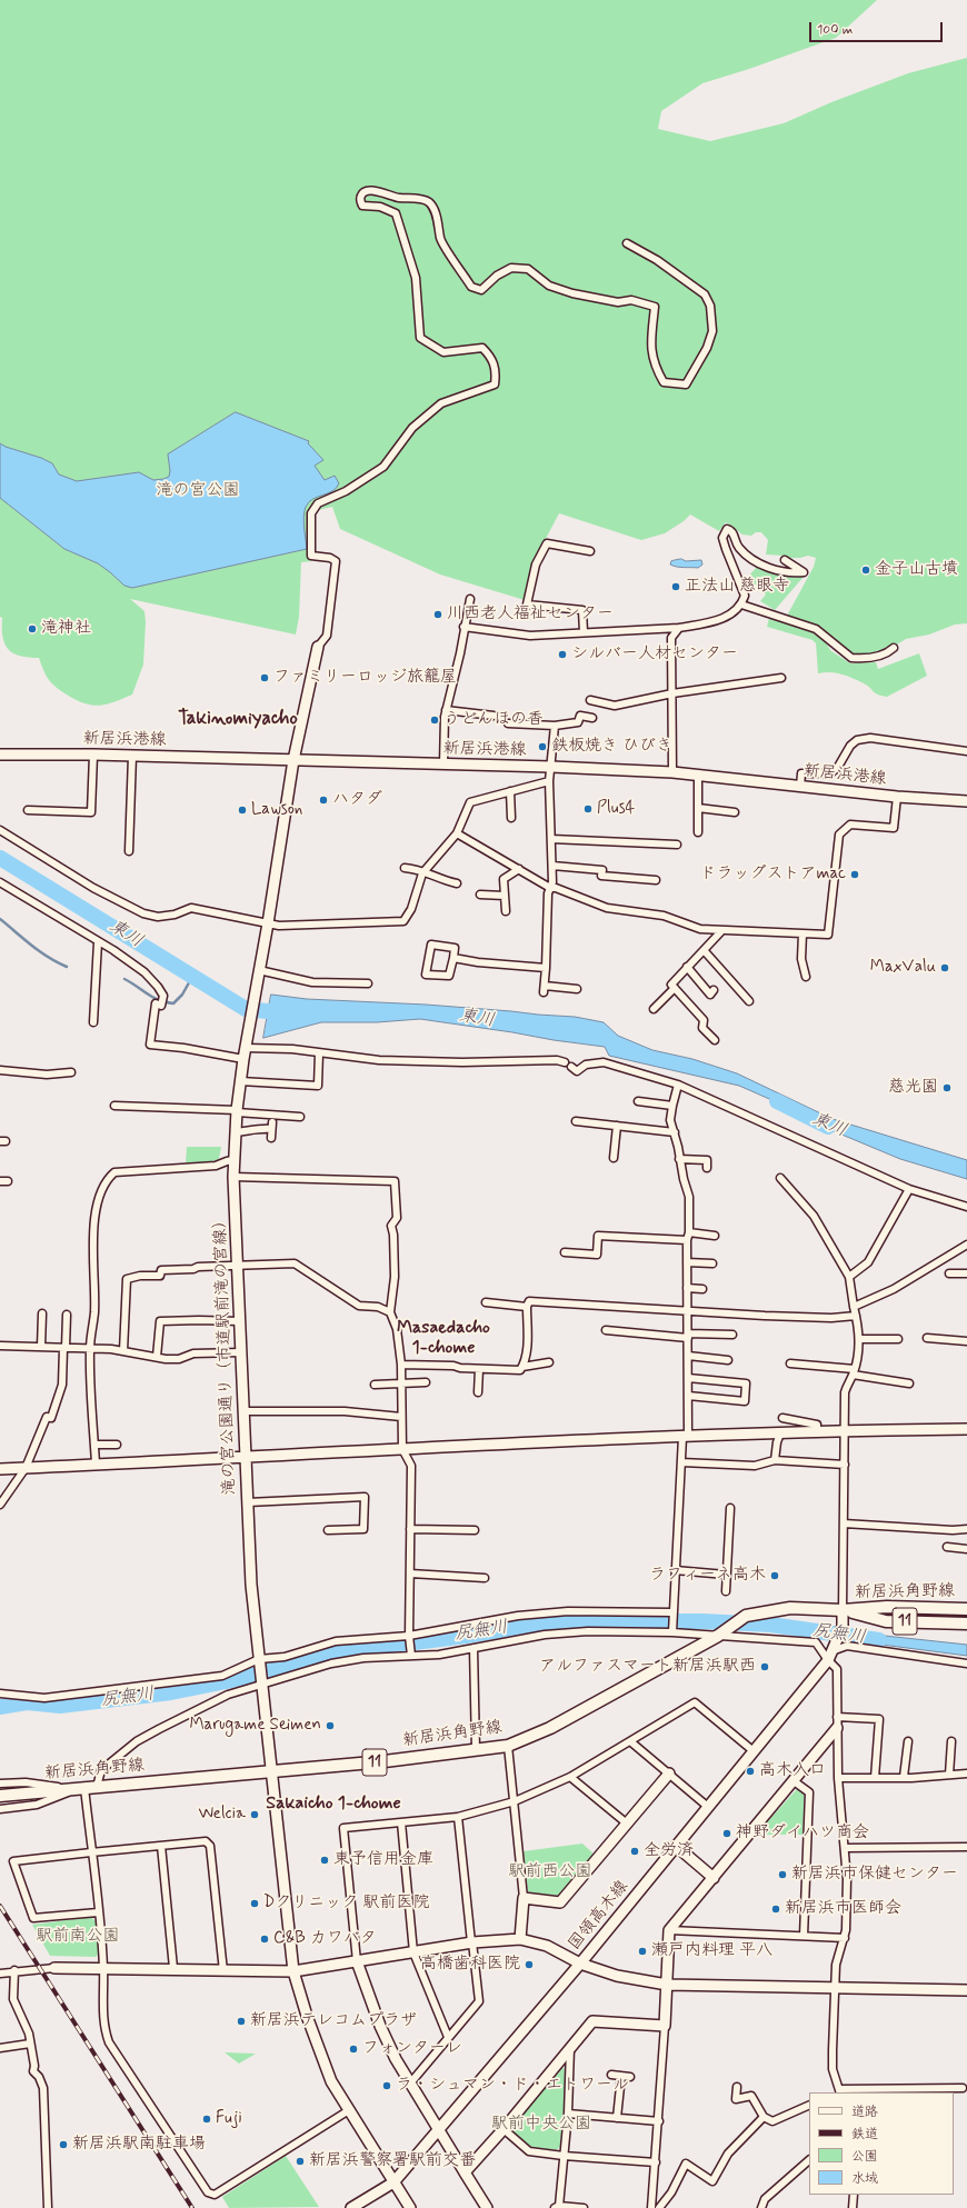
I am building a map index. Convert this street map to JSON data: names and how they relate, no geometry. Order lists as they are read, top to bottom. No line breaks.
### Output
{"streets":{"main road":["新居浜角野線","11"],"street":["新居浜港線","滝の宮公園通り（市道駅前滝の宮線）","国領高木線"]},"crossings":[["新居浜角野線","国領高木線"]],"districts":["Takinomiyacho","Masaedacho 1-chome","Sakaicho 1-chome"],"water":["東川","尻無川"],"parks":["滝の宮公園","駅前西公園","駅前南公園","駅前中央公園"],"places":["金子山古墳","正法山 慈眼寺","川西老人福祉センター","滝神社","シルバー人材センター","ファミリーロッジ旅籠屋","うどんほの香","鉄板焼き ひびき","ハタダ","Plus4","Lawson","ドラッグストアmac","MaxValu","慈光園","ラフィーネ高木","アルファスマート新居浜駅西","Marugame Seimen","高木入口","Welcia","神野ダイハツ商会","全労済","東予信用金庫","新居浜市保健センター","Dクリニック 駅前医院","新居浜市医師会","C&B カワバタ","瀬戸内料理 平八","高橋歯科医院","新居浜テレコムプラザ","フォンターレ","ラ・シュマン・ド・エトワール","Fuji","新居浜駅南駐車場","新居浜警察署駅前交番"],"legend":["道路","鉄道","公園","水域"],"scale_bar":"100 m"}
